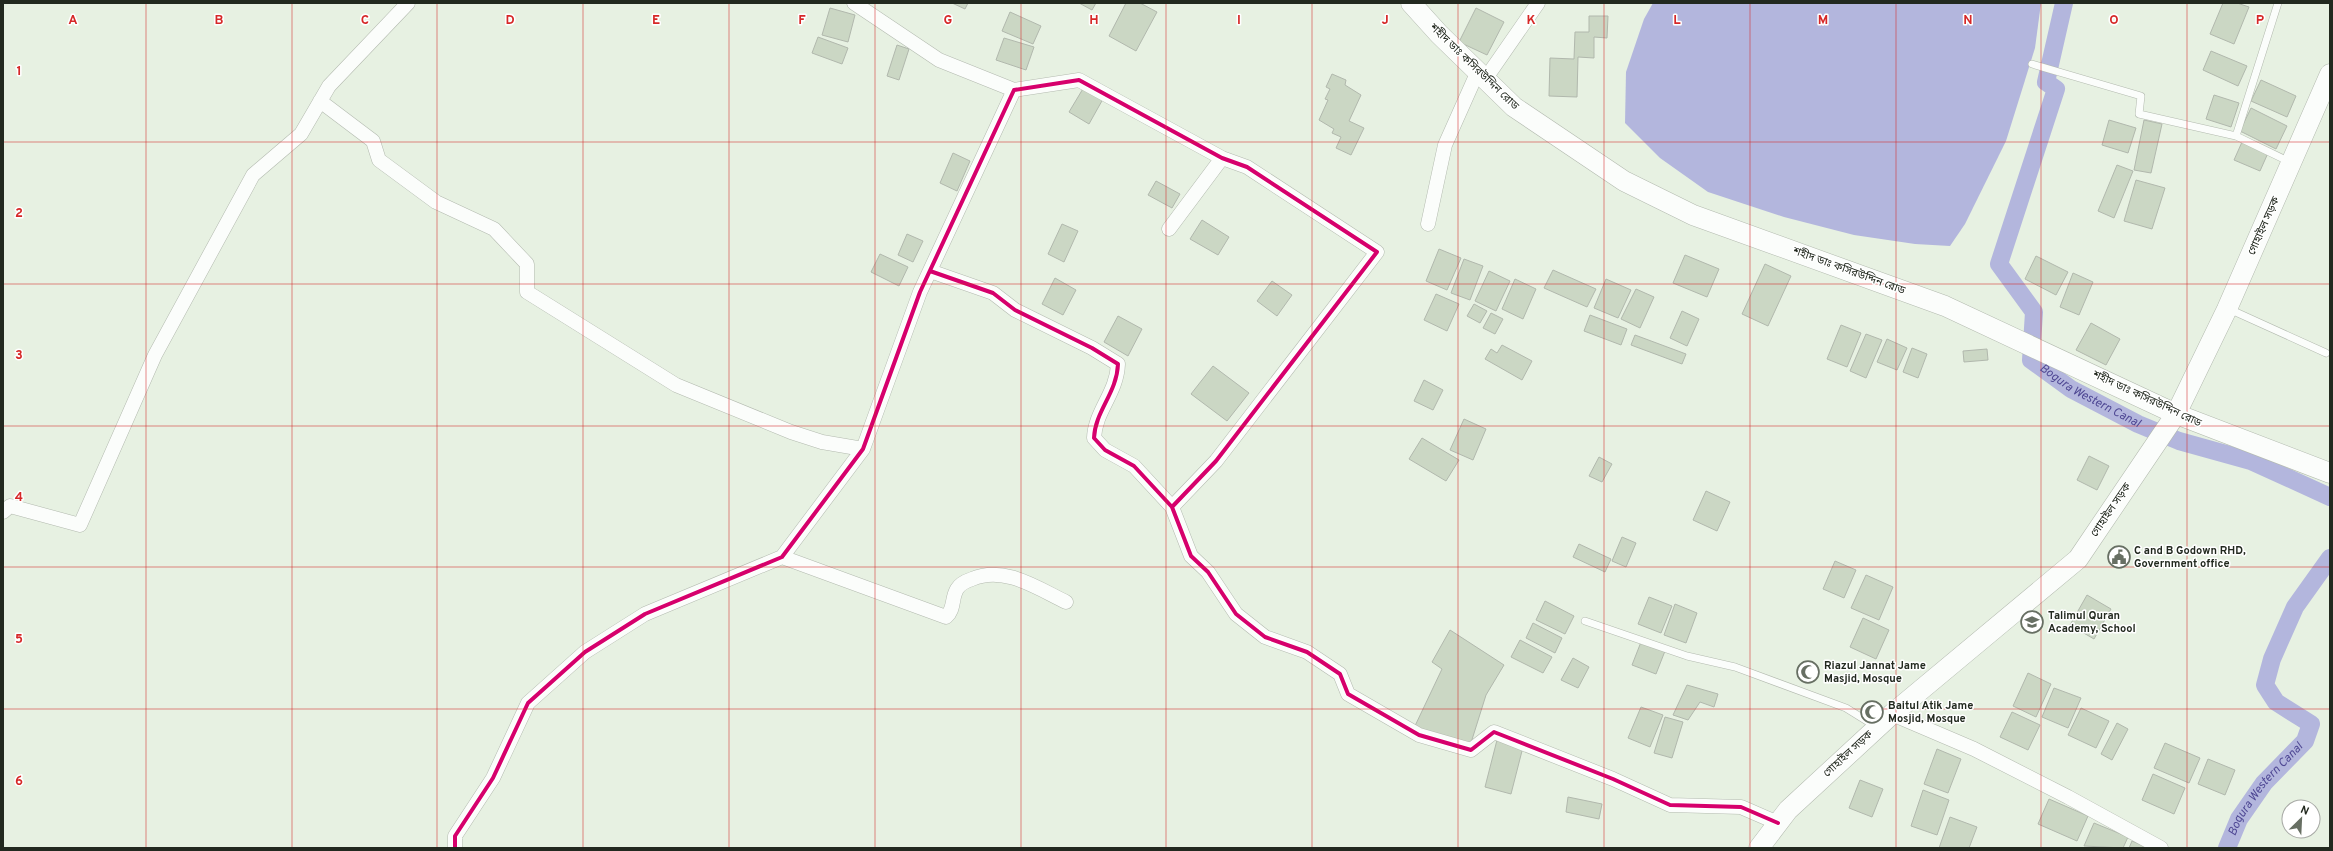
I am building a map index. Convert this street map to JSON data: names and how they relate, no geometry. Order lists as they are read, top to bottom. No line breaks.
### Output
{"streets":{"street":["শহীদ ডাঃ কসিরউদ্দিন রোড","গোহাইল সড়ক"]},"crossings":[["শহীদ ডাঃ কসিরউদ্দিন রোড","গোহাইল সড়ক"]],"water":["Bogura Western Canal"],"places":{"public building":["C and B Godown RHD, Government office"],"school or university":["Talimul Quran Academy, School"],"mosque":["Riazul Jannat Jame Masjid, Mosque","Baitul Atik Jame Mosjid, Mosque"]},"north":"top right","grid":{"columns":["A","B","C","D","E","F","G","H","I","J","K","L","M","N","O","P"],"rows":["1","2","3","4","5","6"]}}
